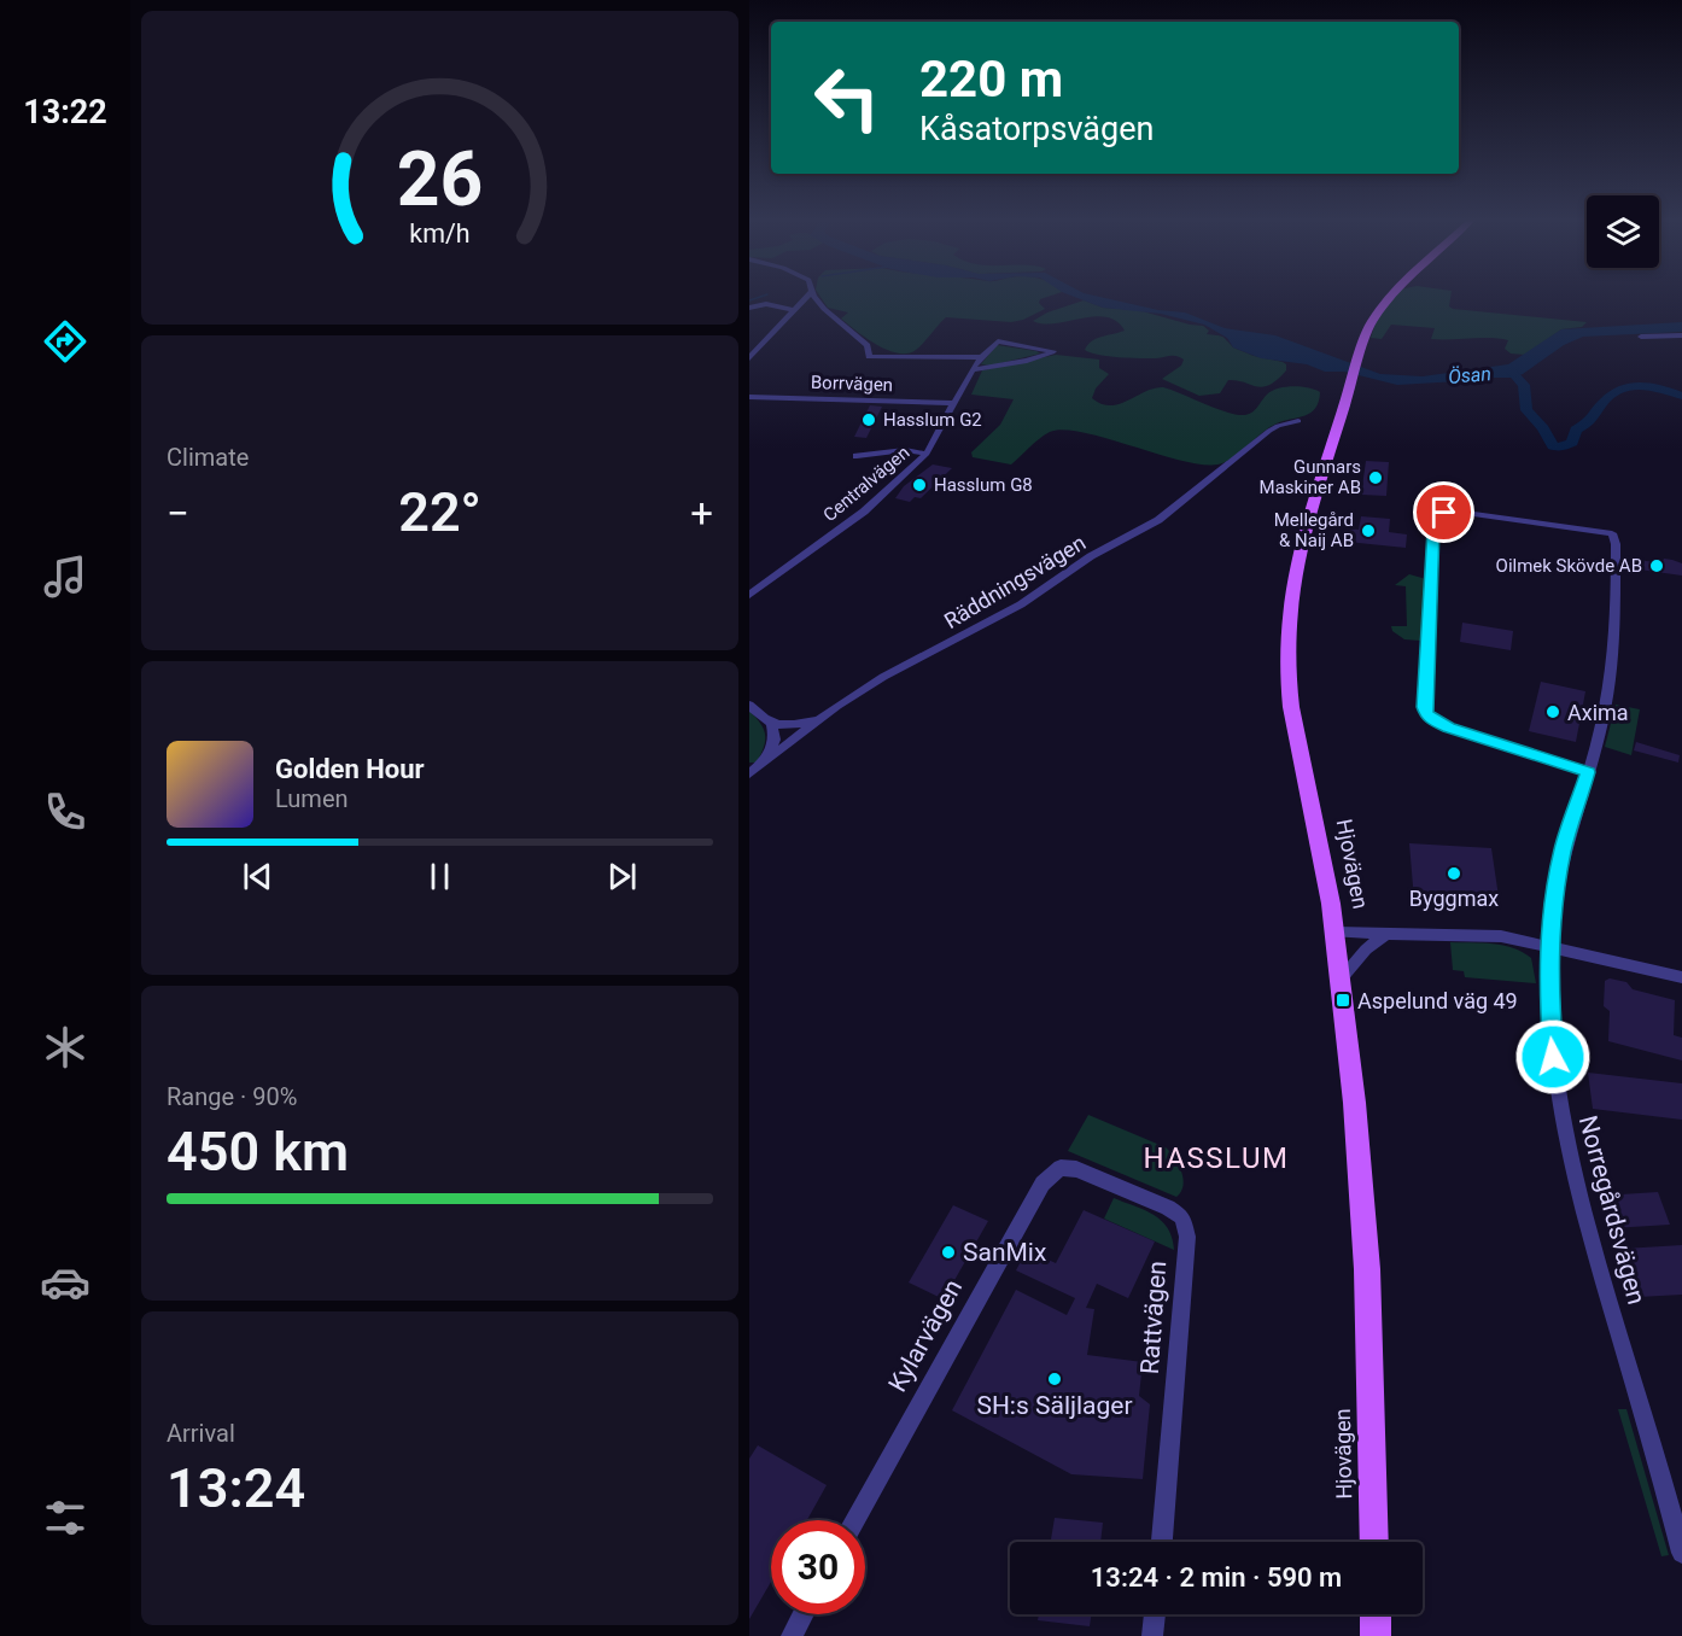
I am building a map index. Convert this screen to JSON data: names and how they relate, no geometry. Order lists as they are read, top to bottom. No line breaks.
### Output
{"streets":{"main road":["Hjovägen"],"street":["Borrvägen","Centralvägen","Räddningsvägen","Norregårdsvägen","Rattvägen","Kylarvägen"]},"crossings":[["Borrvägen","Centralvägen"],["Rattvägen","Kylarvägen"]],"districts":["HASSLUM"],"water":["Ösan"],"places":{"other":["Hasslum G2","Gunnars Maskiner AB","Hasslum G8","Mellegård & Naij AB","Oilmek Skövde AB","Axima","Byggmax","SanMix","SH:s Säljlager"],"transit":["Aspelund väg 49"]},"page":{"tabs":"13:22","turn":["220 m","Kåsatorpsvägen"],"tile":["Climate",["Range · 90%","450 km"],["Arrival","13:24"]],"heat":["−","22°","+"],"song":["Golden Hour","Lumen"],"limit":"30","trip":"13:24 · 2 min · 590 m","gauge":["26","km/h"]}}
